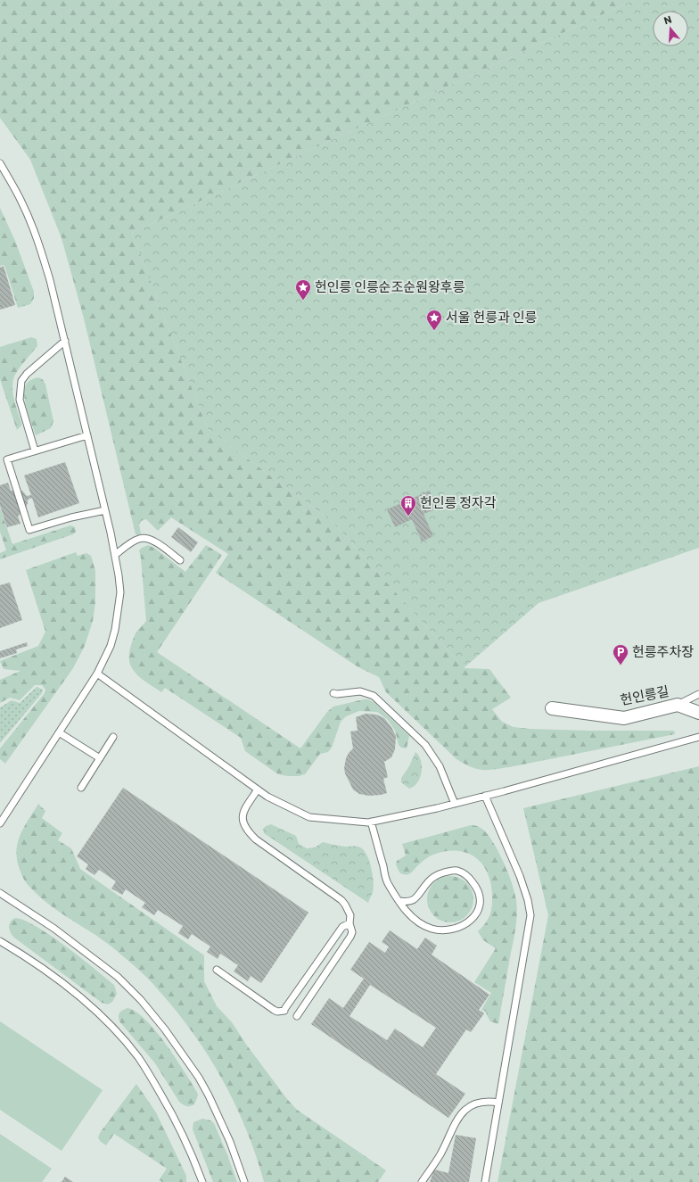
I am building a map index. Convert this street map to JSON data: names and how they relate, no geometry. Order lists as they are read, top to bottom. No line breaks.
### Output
{"streets":{"street":["헌인릉길"]},"places":{"place":["헌인릉 인릉순조순원왕후릉","서울 헌릉과 인릉"],"building":["헌인릉 정자각"],"parking":["헌릉주차장"]},"north":"top"}
